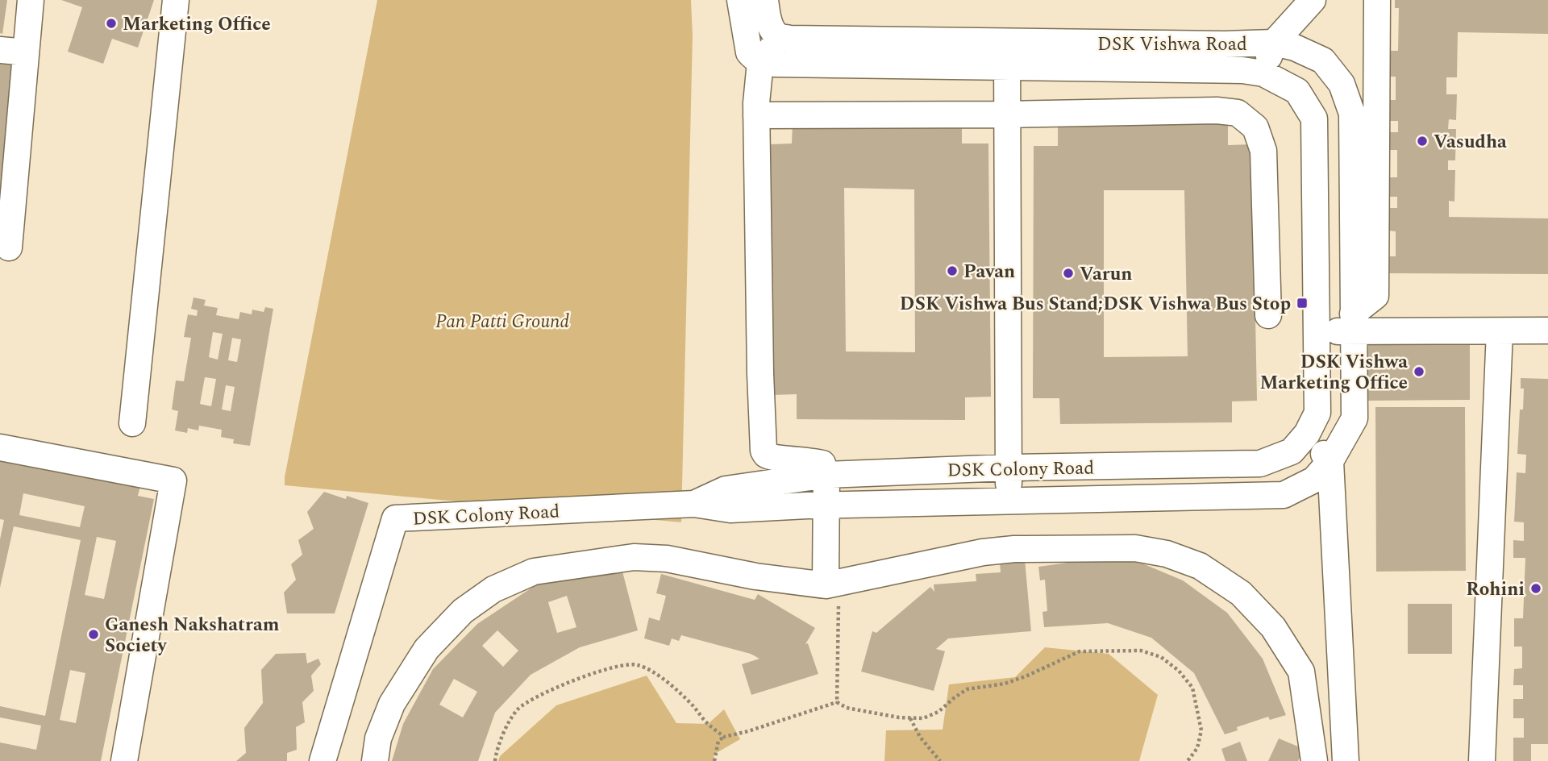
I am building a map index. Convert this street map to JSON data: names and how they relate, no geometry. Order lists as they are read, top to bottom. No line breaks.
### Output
{"streets":{"street":["DSK Vishwa Road","DSK Colony Road"]},"crossings":[["DSK Vishwa Road","DSK Colony Road"]],"parks":["Pan Patti Ground"],"places":{"other":["Marketing Office","Vasudha","Pavan","Varun","DSK Vishwa Marketing Office","Rohini","Ganesh Nakshatram Society"],"transit":["DSK Vishwa Bus Stand;DSK Vishwa Bus Stop"]}}
